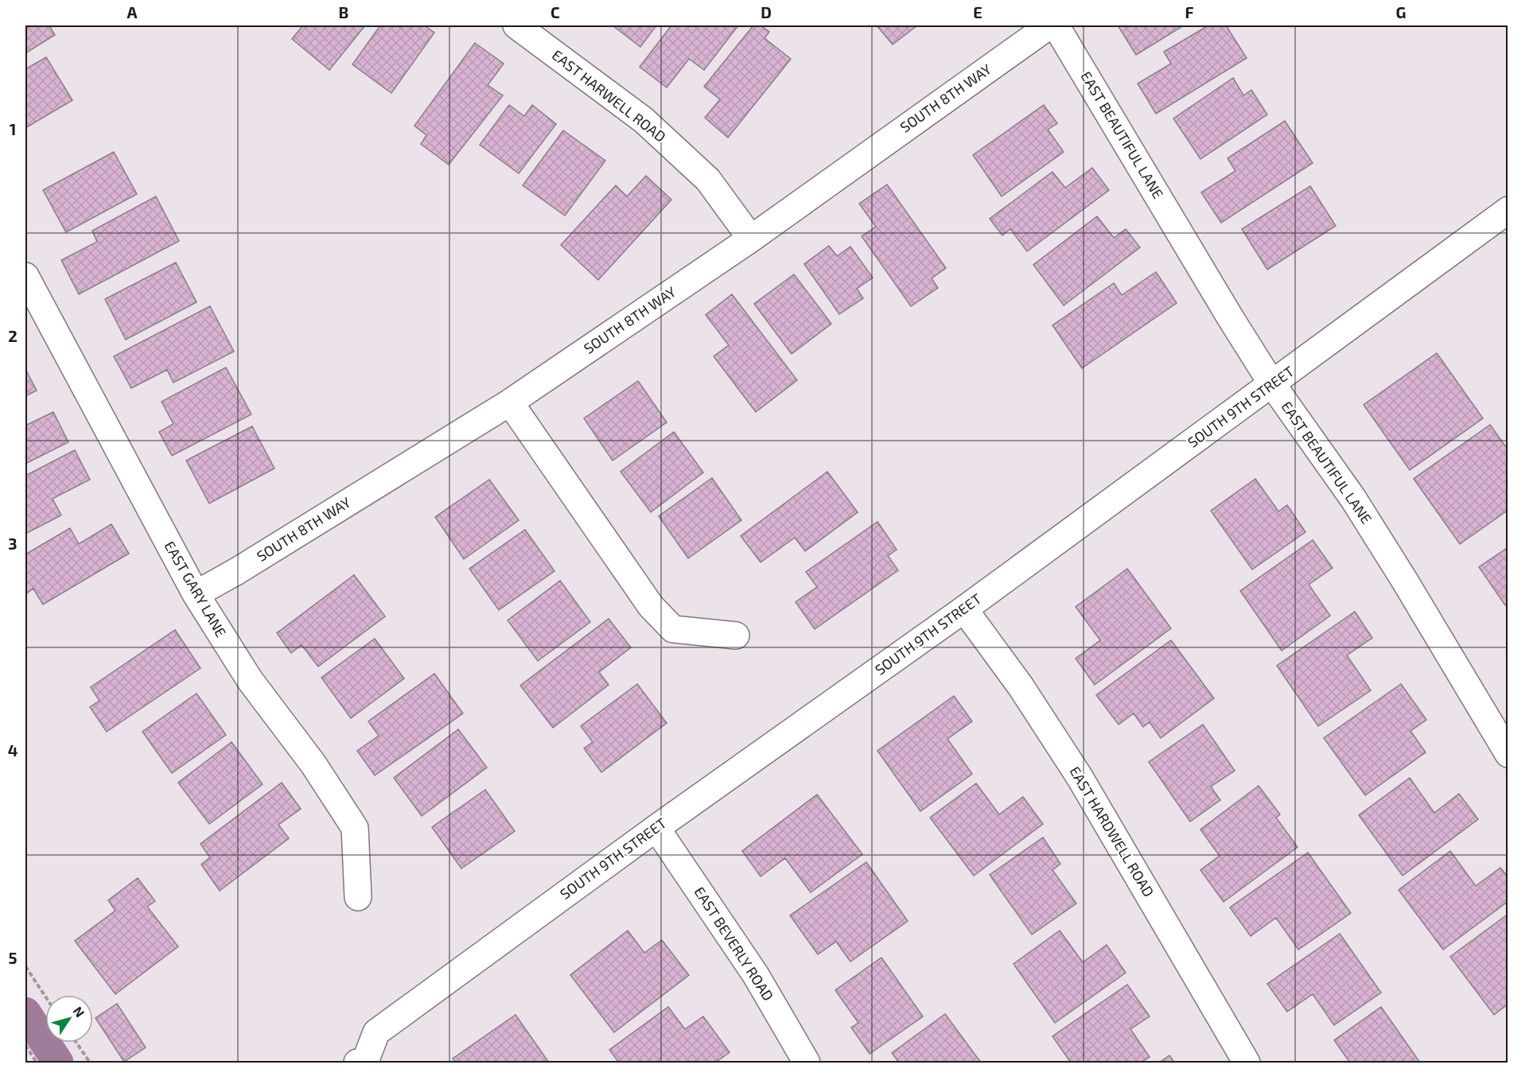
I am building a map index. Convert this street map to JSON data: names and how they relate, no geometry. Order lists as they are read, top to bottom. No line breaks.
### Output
{"streets":{"street":["EAST HARWELL ROAD","SOUTH 8TH WAY","EAST BEAUTIFUL LANE","SOUTH 9TH STREET","EAST GARY LANE","EAST HARDWELL ROAD","EAST BEVERLY ROAD"]},"crossings":[["EAST HARWELL ROAD","SOUTH 8TH WAY"],["SOUTH 8TH WAY","EAST GARY LANE"],["EAST BEAUTIFUL LANE","SOUTH 9TH STREET"],["SOUTH 9TH STREET","EAST HARDWELL ROAD"],["SOUTH 9TH STREET","EAST BEVERLY ROAD"]],"north":"top right","grid":{"columns":["A","B","C","D","E","F","G"],"rows":["1","2","3","4","5"]}}
